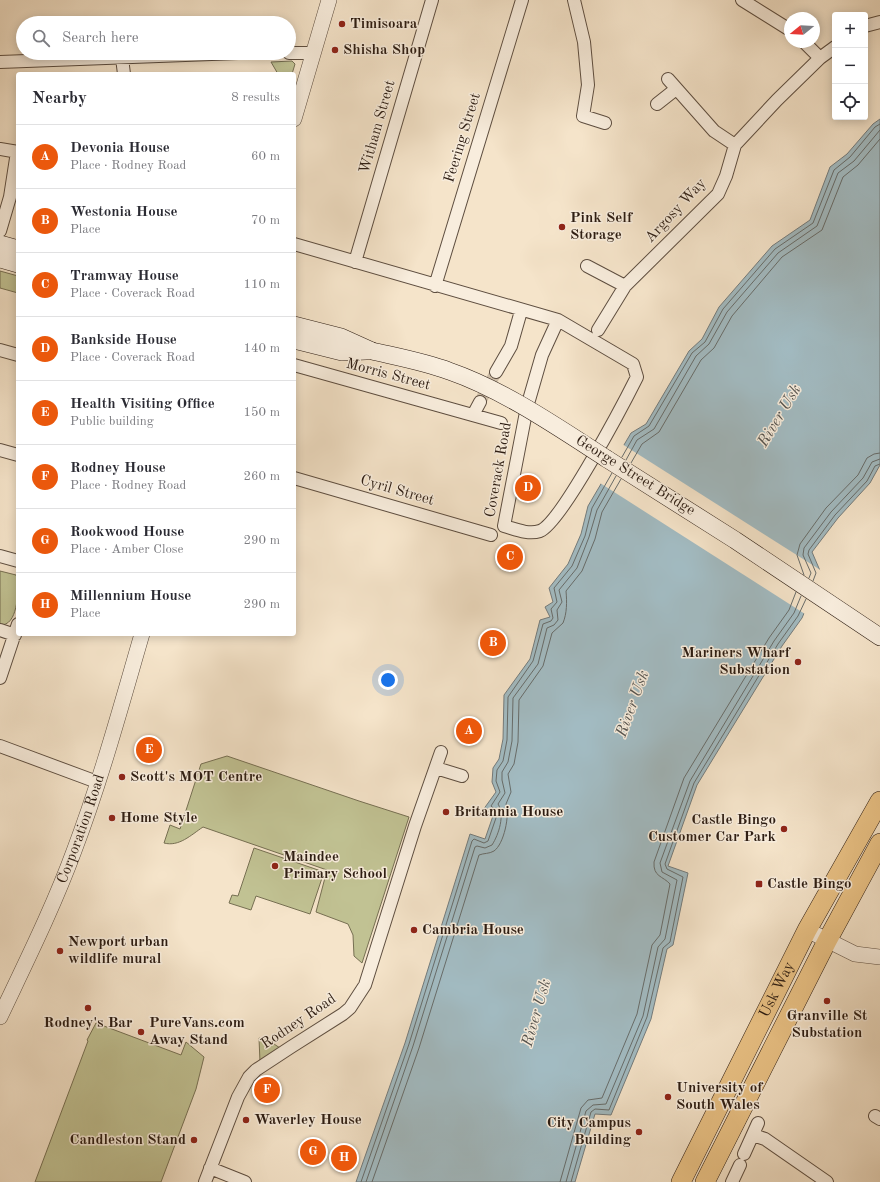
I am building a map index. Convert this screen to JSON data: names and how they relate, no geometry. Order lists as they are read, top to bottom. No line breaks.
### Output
{"streets":{"main road":["George Street Bridge","Usk Way"],"street":["Witham Street","Feering Street","Argosy Way","Morris Street","Coverack Road","Cyril Street","Corporation Road","Rodney Road"]},"crossings":[["Witham Street","Coverack Road"],["Feering Street","Coverack Road"]],"water":["River Usk"],"places":{"other":["Timisoara","Shisha Shop","Pink Self Storage","Mariners Wharf Substation","Scott's MOT Centre","Britannia House","Home Style","Castle Bingo Customer Car Park","Maindee Primary School","Cambria House","Newport urban wildlife mural","Granville St Substation","Rodney's Bar","PureVans.com Away Stand","University of South Wales","Waverley House","City Campus Building","Candleston Stand"],"transit":["Castle Bingo"]},"north":"left","page":{"map_buttons":["+","−"],"search":"Search here","heading":["Nearby","8 results"],"list":[{"mark":"A","name":"Devonia House","note":"Place · Rodney Road","value":"60 m"},{"mark":"B","name":"Westonia House","note":"Place","value":"70 m"},{"mark":"C","name":"Tramway House","note":"Place · Coverack Road","value":"110 m"},{"mark":"D","name":"Bankside House","note":"Place · Coverack Road","value":"140 m"},{"mark":"E","name":"Health Visiting Office","note":"Public building","value":"150 m"},{"mark":"F","name":"Rodney House","note":"Place · Rodney Road","value":"260 m"},{"mark":"G","name":"Rookwood House","note":"Place · Amber Close","value":"290 m"},{"mark":"H","name":"Millennium House","note":"Place","value":"290 m"}],"pins":["D","C","B","A","E","F","G","H"]}}
